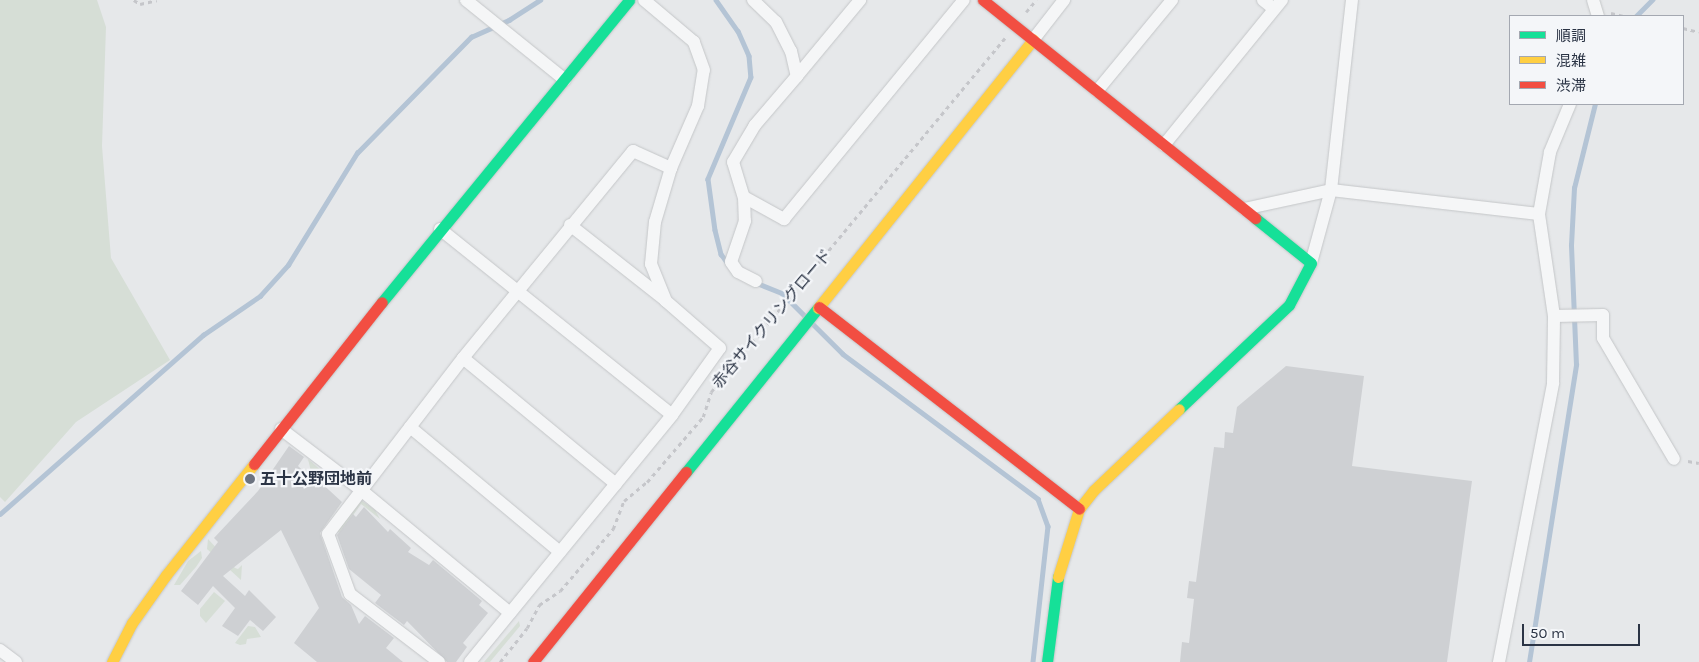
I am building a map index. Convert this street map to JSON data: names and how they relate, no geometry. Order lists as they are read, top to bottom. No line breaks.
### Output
{"streets":{"path":["赤谷サイクリングロード"]},"places":["五十公野団地前"],"legend":["順調","混雑","渋滞"],"scale_bar":"50 m"}
